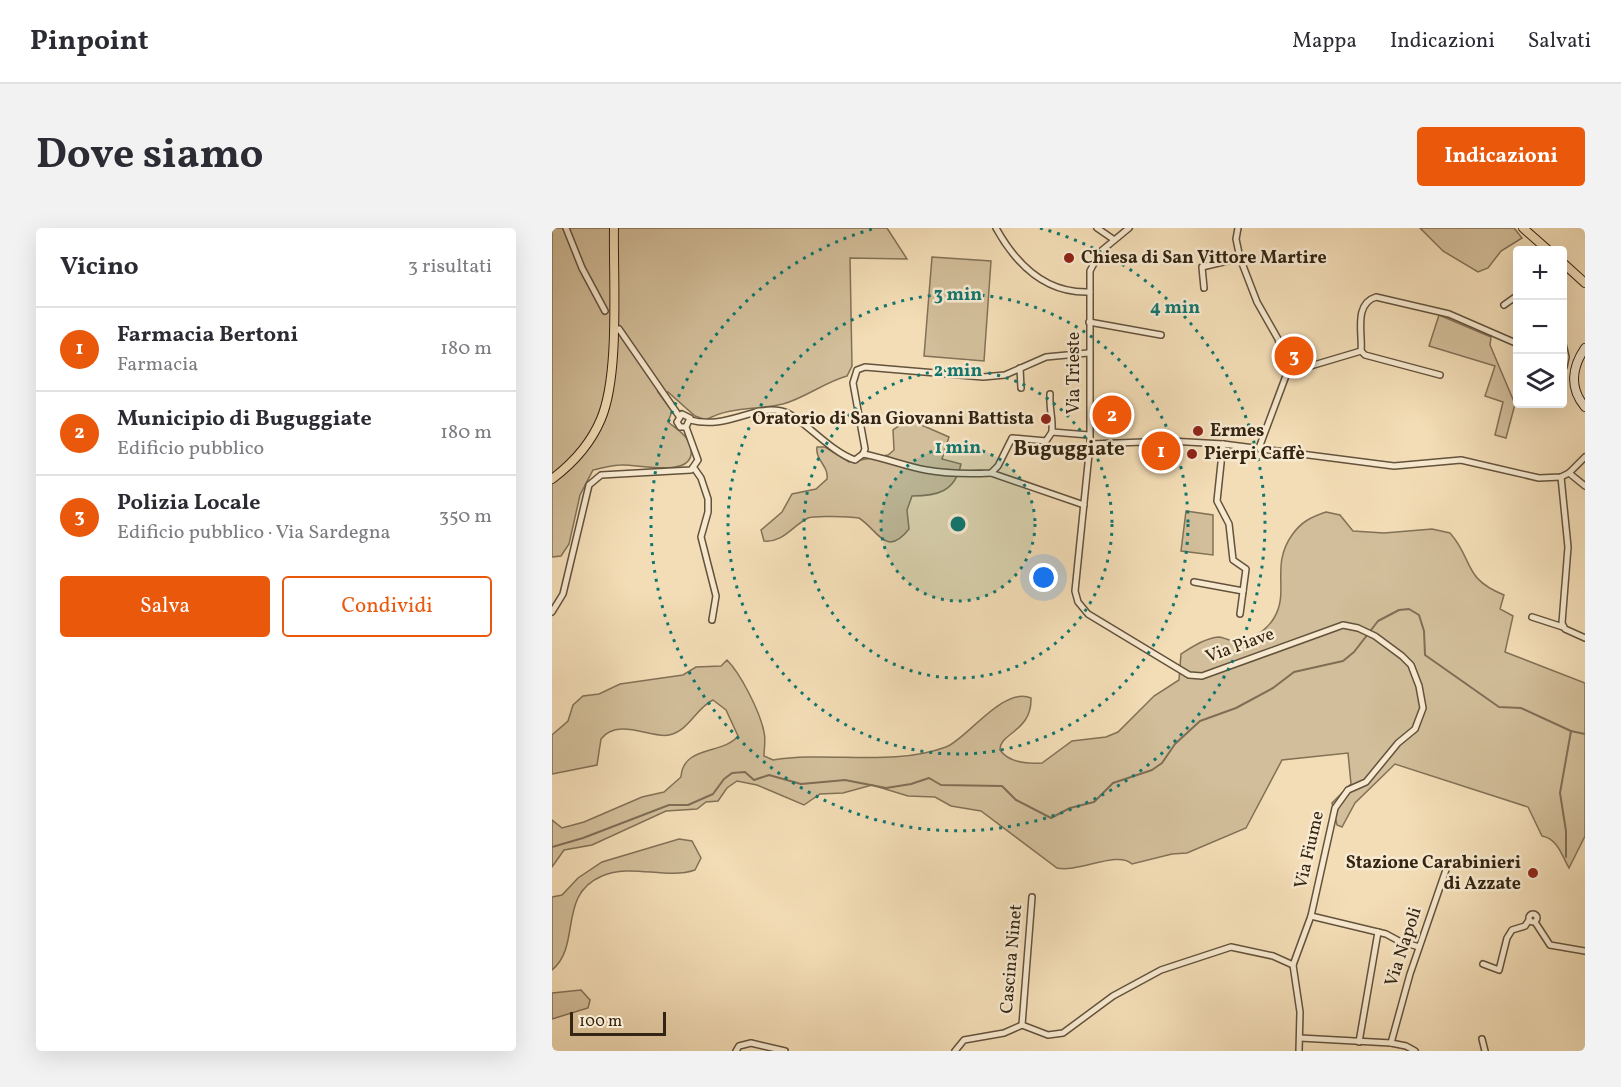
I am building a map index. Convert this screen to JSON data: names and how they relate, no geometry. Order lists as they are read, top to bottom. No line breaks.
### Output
{"streets":{"street":["Via Trieste","Via Piave","Via Fiume","Via Napoli","Cascina Ninet"]},"crossings":[["Via Trieste","Via Piave"],["Via Piave","Via Fiume"]],"districts":["Buguggiate"],"places":["Chiesa di San Vittore Martire","Oratorio di San Giovanni Battista","Ermes","Pierpi Caffè","Stazione Carabinieri di Azzate"],"scale_bar":"100 m","page":{"header":"Pinpoint","nav":["Mappa","Indicazioni","Salvati"],"title":"Dove siamo","buttons":["Indicazioni",["Salva","Condividi"]],"heading":["Vicino","3 risultati"],"map_buttons":["+","−"],"list":[{"mark":"1","name":"Farmacia Bertoni","note":"Farmacia","value":"180 m"},{"mark":"2","name":"Municipio di Buguggiate","note":"Edificio pubblico","value":"180 m"},{"mark":"3","name":"Polizia Locale","note":"Edificio pubblico · Via Sardegna","value":"350 m"}],"pins":["3","2","1"],"scale":"100 m"},"rings":["3 min","4 min","2 min","1 min"]}
